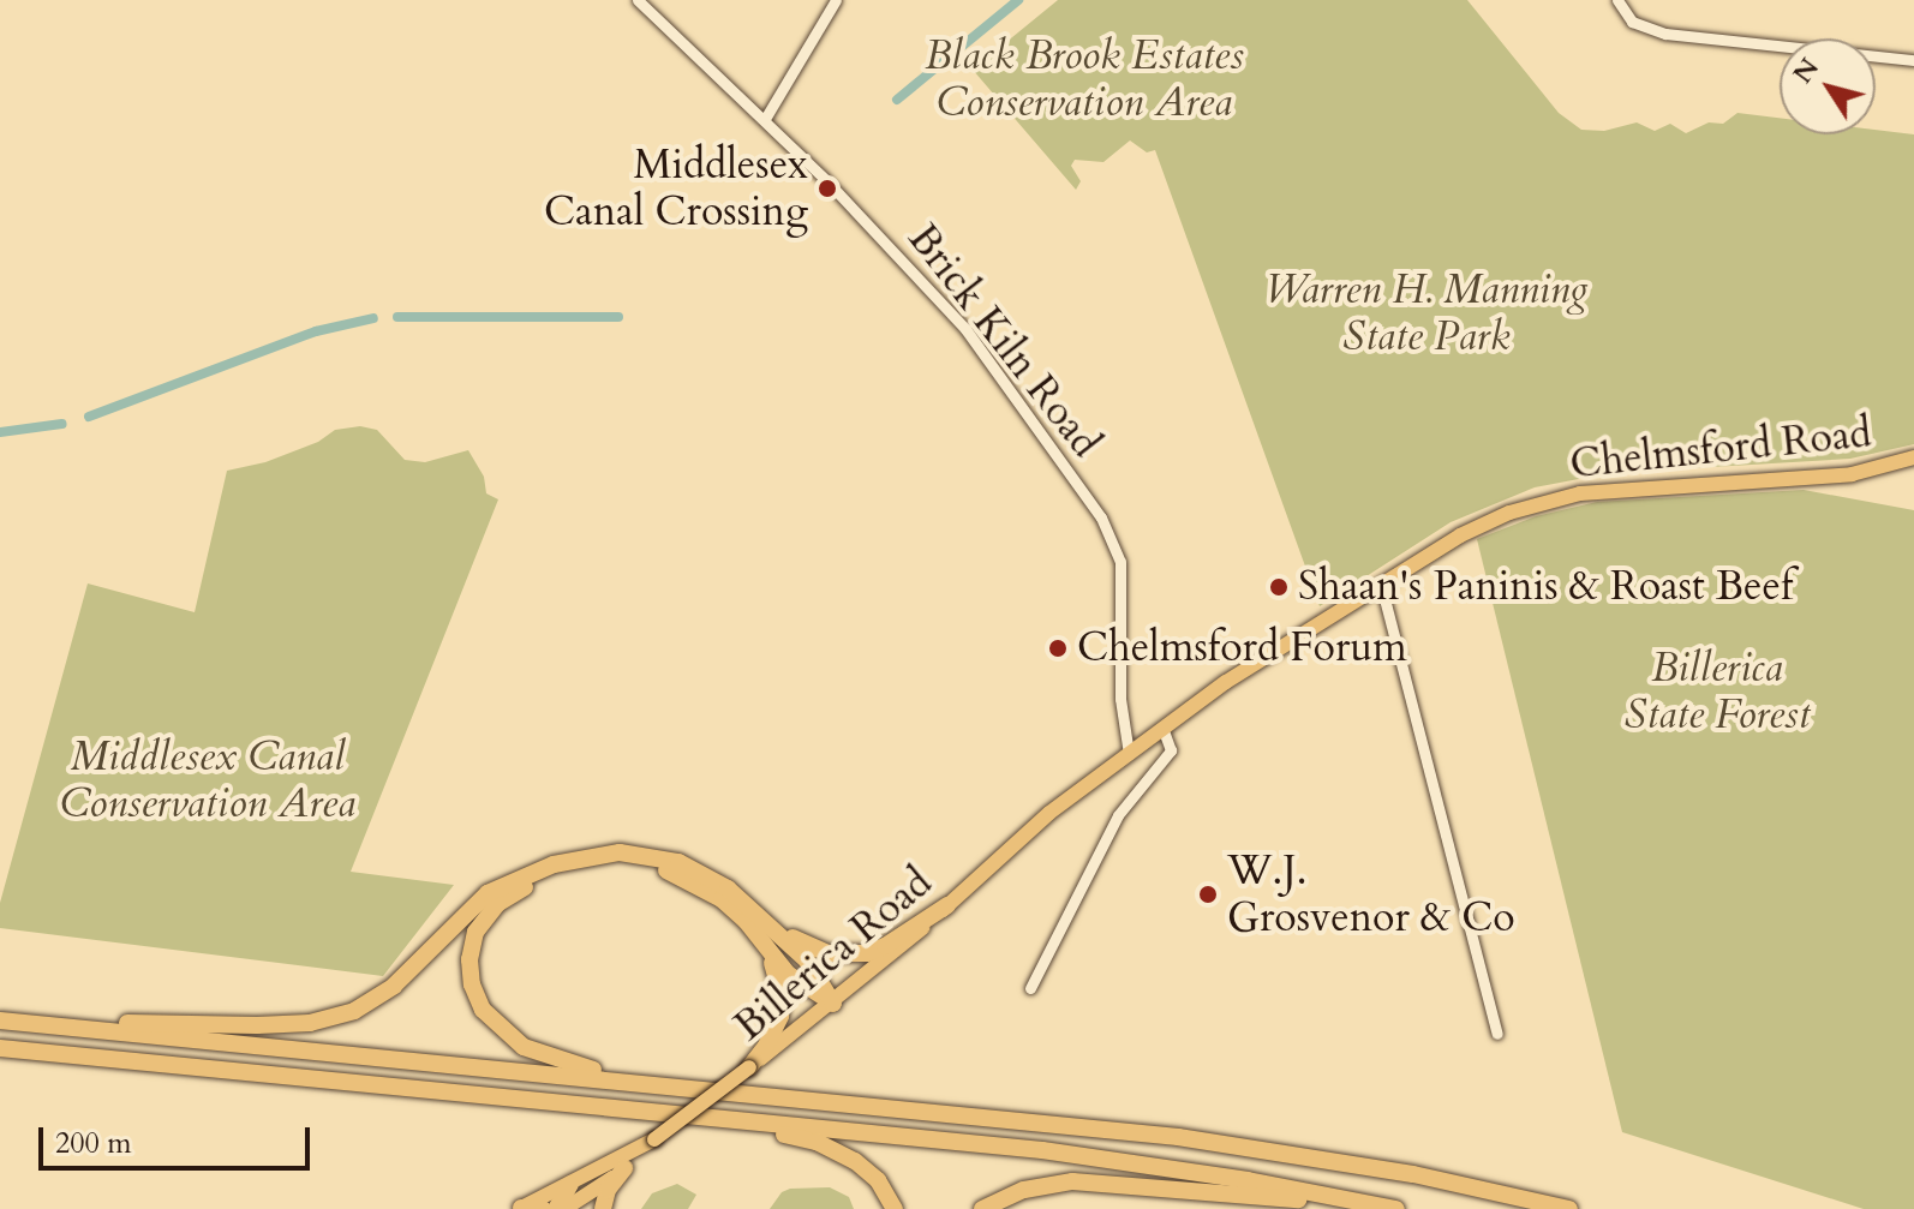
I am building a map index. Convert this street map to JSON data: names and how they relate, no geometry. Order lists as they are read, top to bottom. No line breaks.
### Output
{"streets":{"main road":["Chelmsford Road","Billerica Road"],"street":["Brick Kiln Road"]},"crossings":[["Brick Kiln Road","Chelmsford Road"],["Chelmsford Road","Billerica Road"]],"parks":["Black Brook Estates Conservation Area","Warren H. Manning State Park","Billerica State Forest","Middlesex Canal Conservation Area"],"places":["Middlesex Canal Crossing","Shaan's Paninis & Roast Beef","Chelmsford Forum","W.J. Grosvenor & Co"],"scale_bar":"200 m","north":"top left"}
